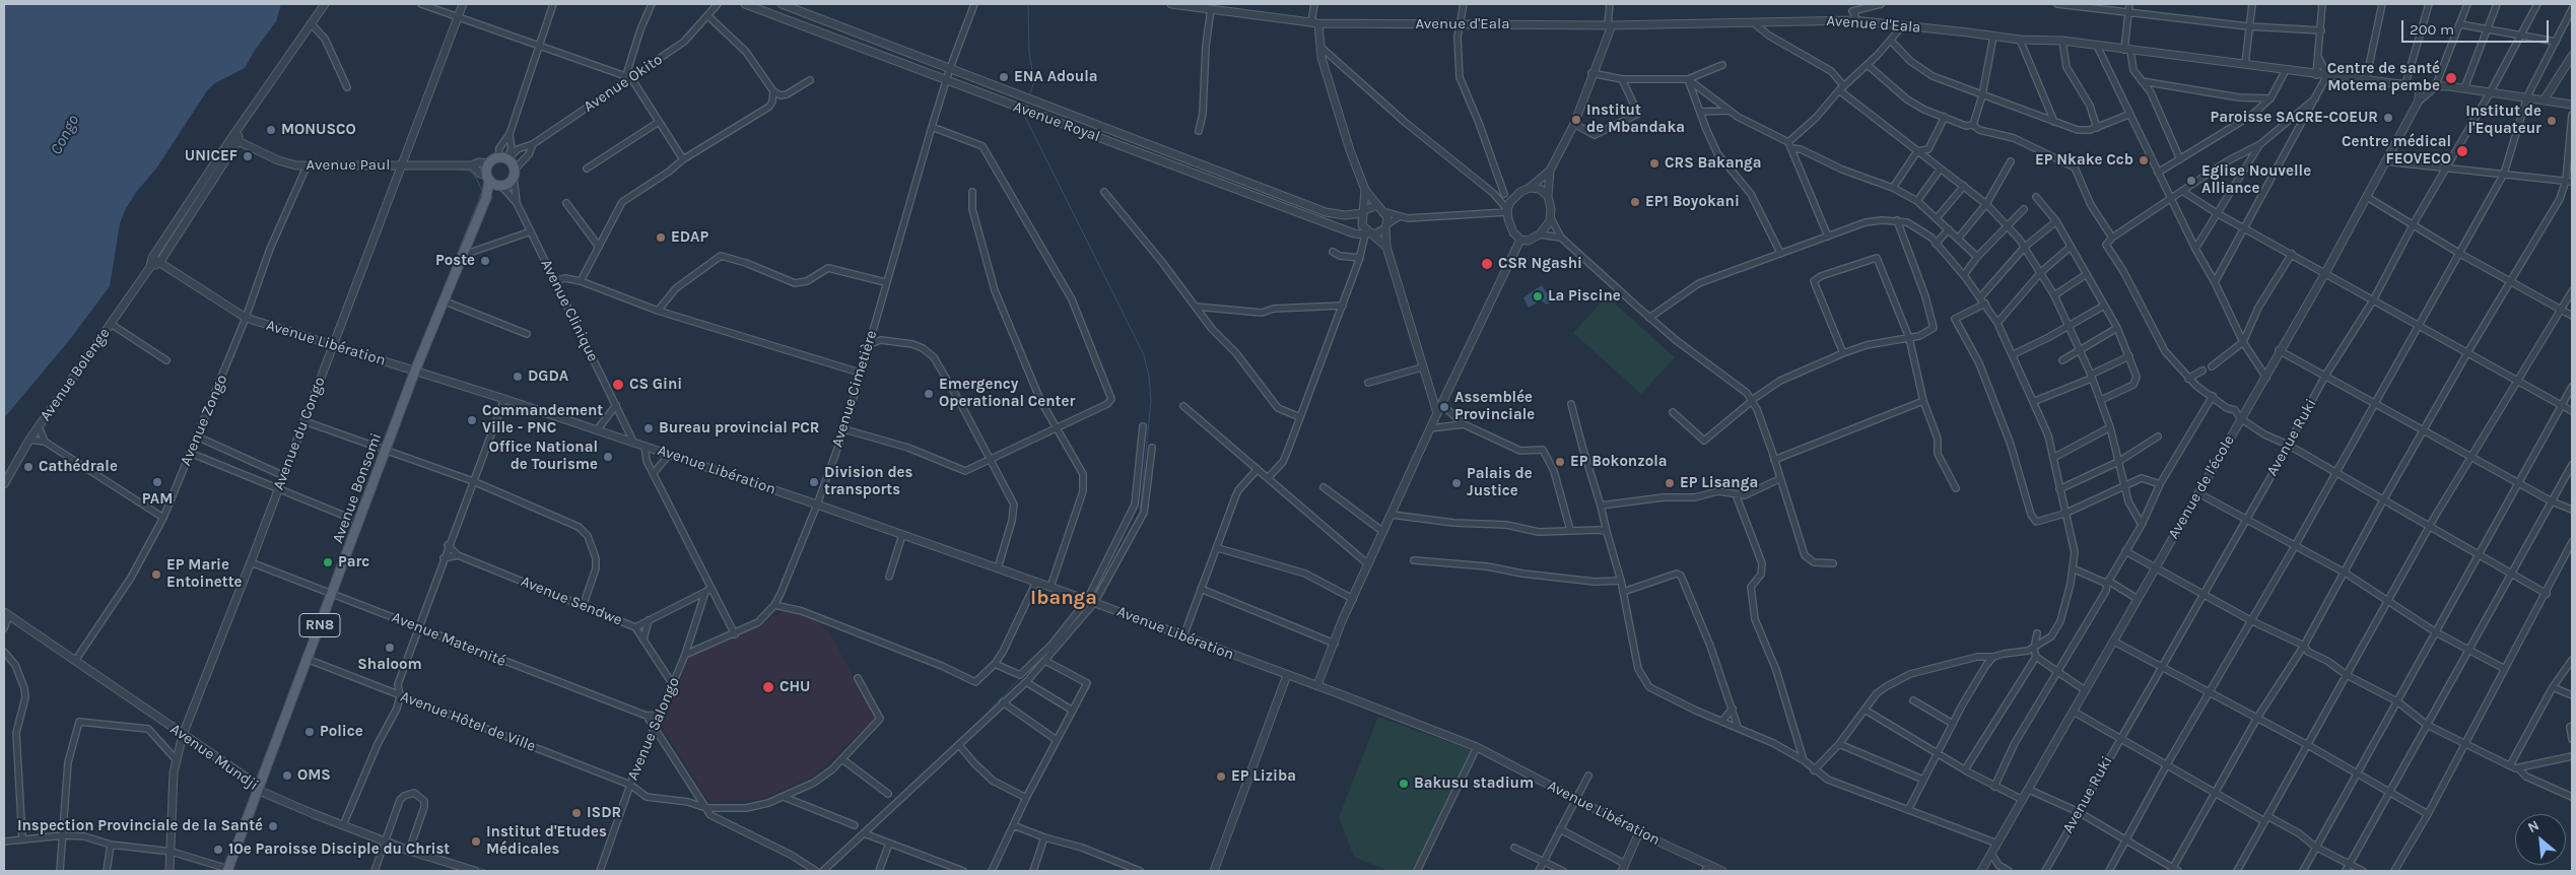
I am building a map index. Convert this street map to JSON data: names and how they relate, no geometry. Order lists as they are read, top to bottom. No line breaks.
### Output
{"streets":{"main road":["Avenue Bonsomi","RN8"],"street":["Avenue d'Eala","Avenue Okito","Avenue Royal","Avenue Paul","Avenue Clinique","Avenue Libération","Avenue Bolenge","Avenue Cimetière","Avenue Zongo","Avenue du Congo","Avenue Ruki","Avenue de l'école","Avenue Sendwe","Avenue Maternité","Avenue Hôtel de Ville","Avenue Salongo","Avenue Mundji"]},"crossings":[["Avenue d'Eala","Avenue Ruki"],["Avenue Okito","Avenue Paul"],["Avenue Okito","Avenue Clinique"],["Avenue Okito","Avenue Bonsomi"],["Avenue Okito","RN8"],["Avenue Royal","Avenue Cimetière"],["Avenue Paul","Avenue Clinique"],["Avenue Paul","Avenue Zongo"],["Avenue Paul","Avenue du Congo"],["Avenue Paul","Avenue Bonsomi"],["Avenue Paul","RN8"],["Avenue Clinique","Avenue Libération"],["Avenue Clinique","Avenue Bonsomi"],["Avenue Clinique","RN8"],["Avenue Libération","Avenue Cimetière"],["Avenue Libération","Avenue Zongo"],["Avenue Libération","Avenue du Congo"],["Avenue Libération","Avenue Bonsomi"],["Avenue Cimetière","Avenue Salongo"],["Avenue Zongo","Avenue Mundji"],["Avenue du Congo","Avenue Maternité"],["Avenue du Congo","Avenue Mundji"],["Avenue Bonsomi","RN8"],["Avenue Bonsomi","Avenue Maternité"],["Avenue Bonsomi","Avenue Hôtel de Ville"],["Avenue Bonsomi","Avenue Mundji"],["Avenue Sendwe","Avenue Salongo"],["RN8","Avenue Mundji"],["Avenue Hôtel de Ville","Avenue Salongo"]],"districts":["Ibanga"],"water":["Congo"],"places":["ENA Adoula","Centre de santé Motema pembe","Paroisse SACRE-COEUR","Institut de Mbandaka","Institut de l'Equateur","MONUSCO","Centre médical FEOVECO","UNICEF","EP Nkake Ccb","CRS Bakanga","Eglise Nouvelle Alliance","EP1 Boyokani","EDAP","Poste","CSR Ngashi","La Piscine","DGDA","CS Gini","Emergency Operational Center","Assemblée Provinciale","Commandement Ville - PNC","Bureau provincial PCR","Office National de Tourisme","EP Bokonzola","Cathédrale","PAM","Division des transports","Palais de Justice","EP Lisanga","Parc","EP Marie Entoinette","Shaloom","CHU","Police","OMS","EP Liziba","Bakusu stadium","ISDR","Inspection Provinciale de la Santé","Institut d'Etudes Médicales","10e Paroisse Disciple du Christ"],"scale_bar":"200 m","north":"top left"}
